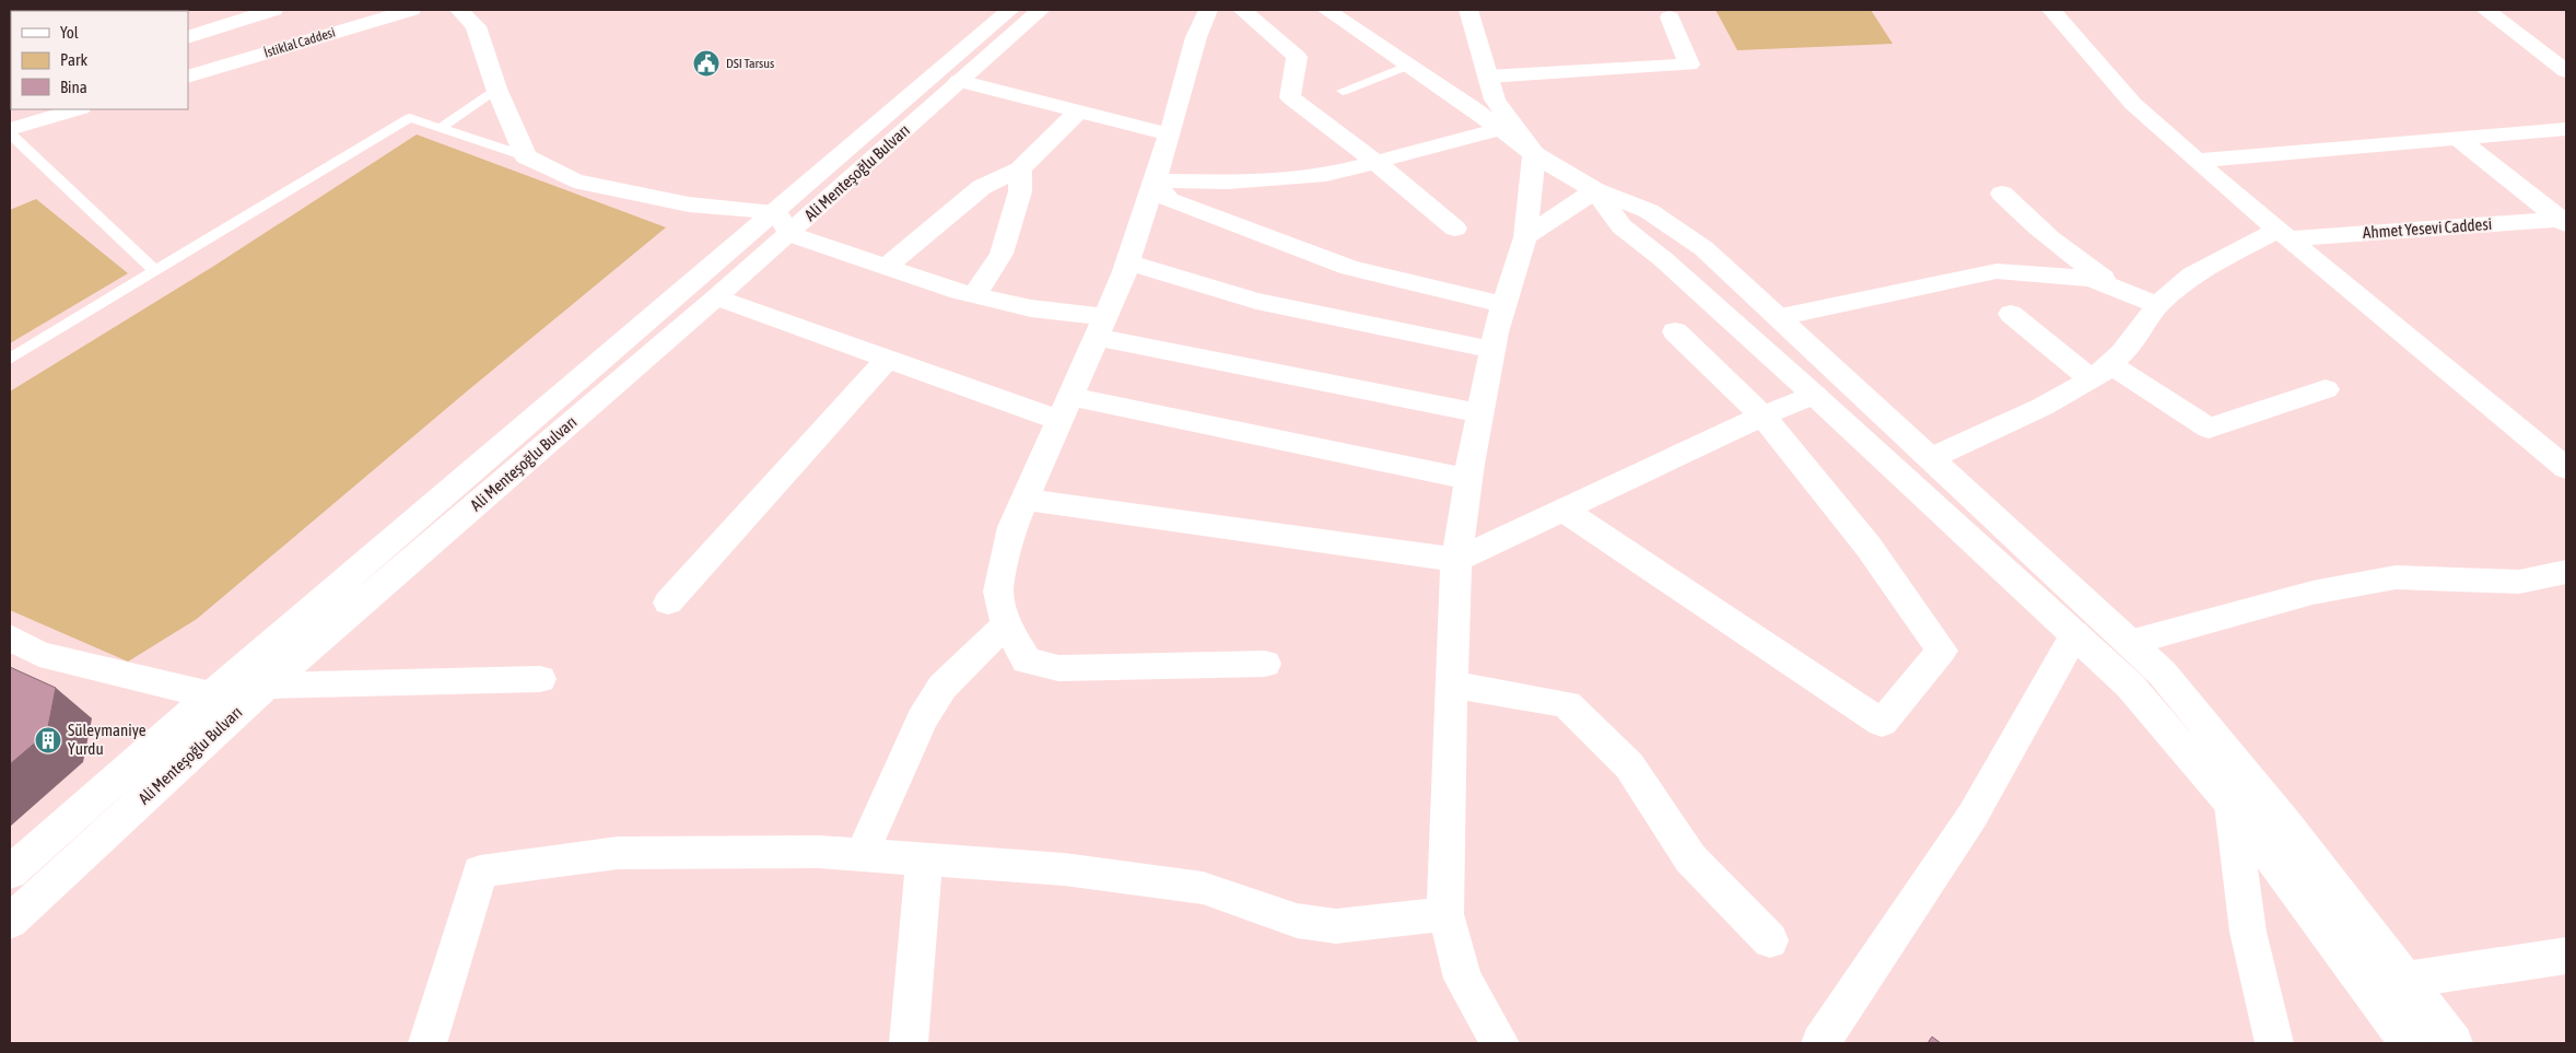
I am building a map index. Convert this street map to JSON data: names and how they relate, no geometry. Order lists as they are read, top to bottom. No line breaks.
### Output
{"streets":{"street":["İstiklal Caddesi","Ali Menteşoğlu Bulvarı","Ahmet Yesevi Caddesi"]},"places":{"public building":["DSI Tarsus"],"building":["Süleymaniye Yurdu"]},"legend":["Yol","Park","Bina"]}
